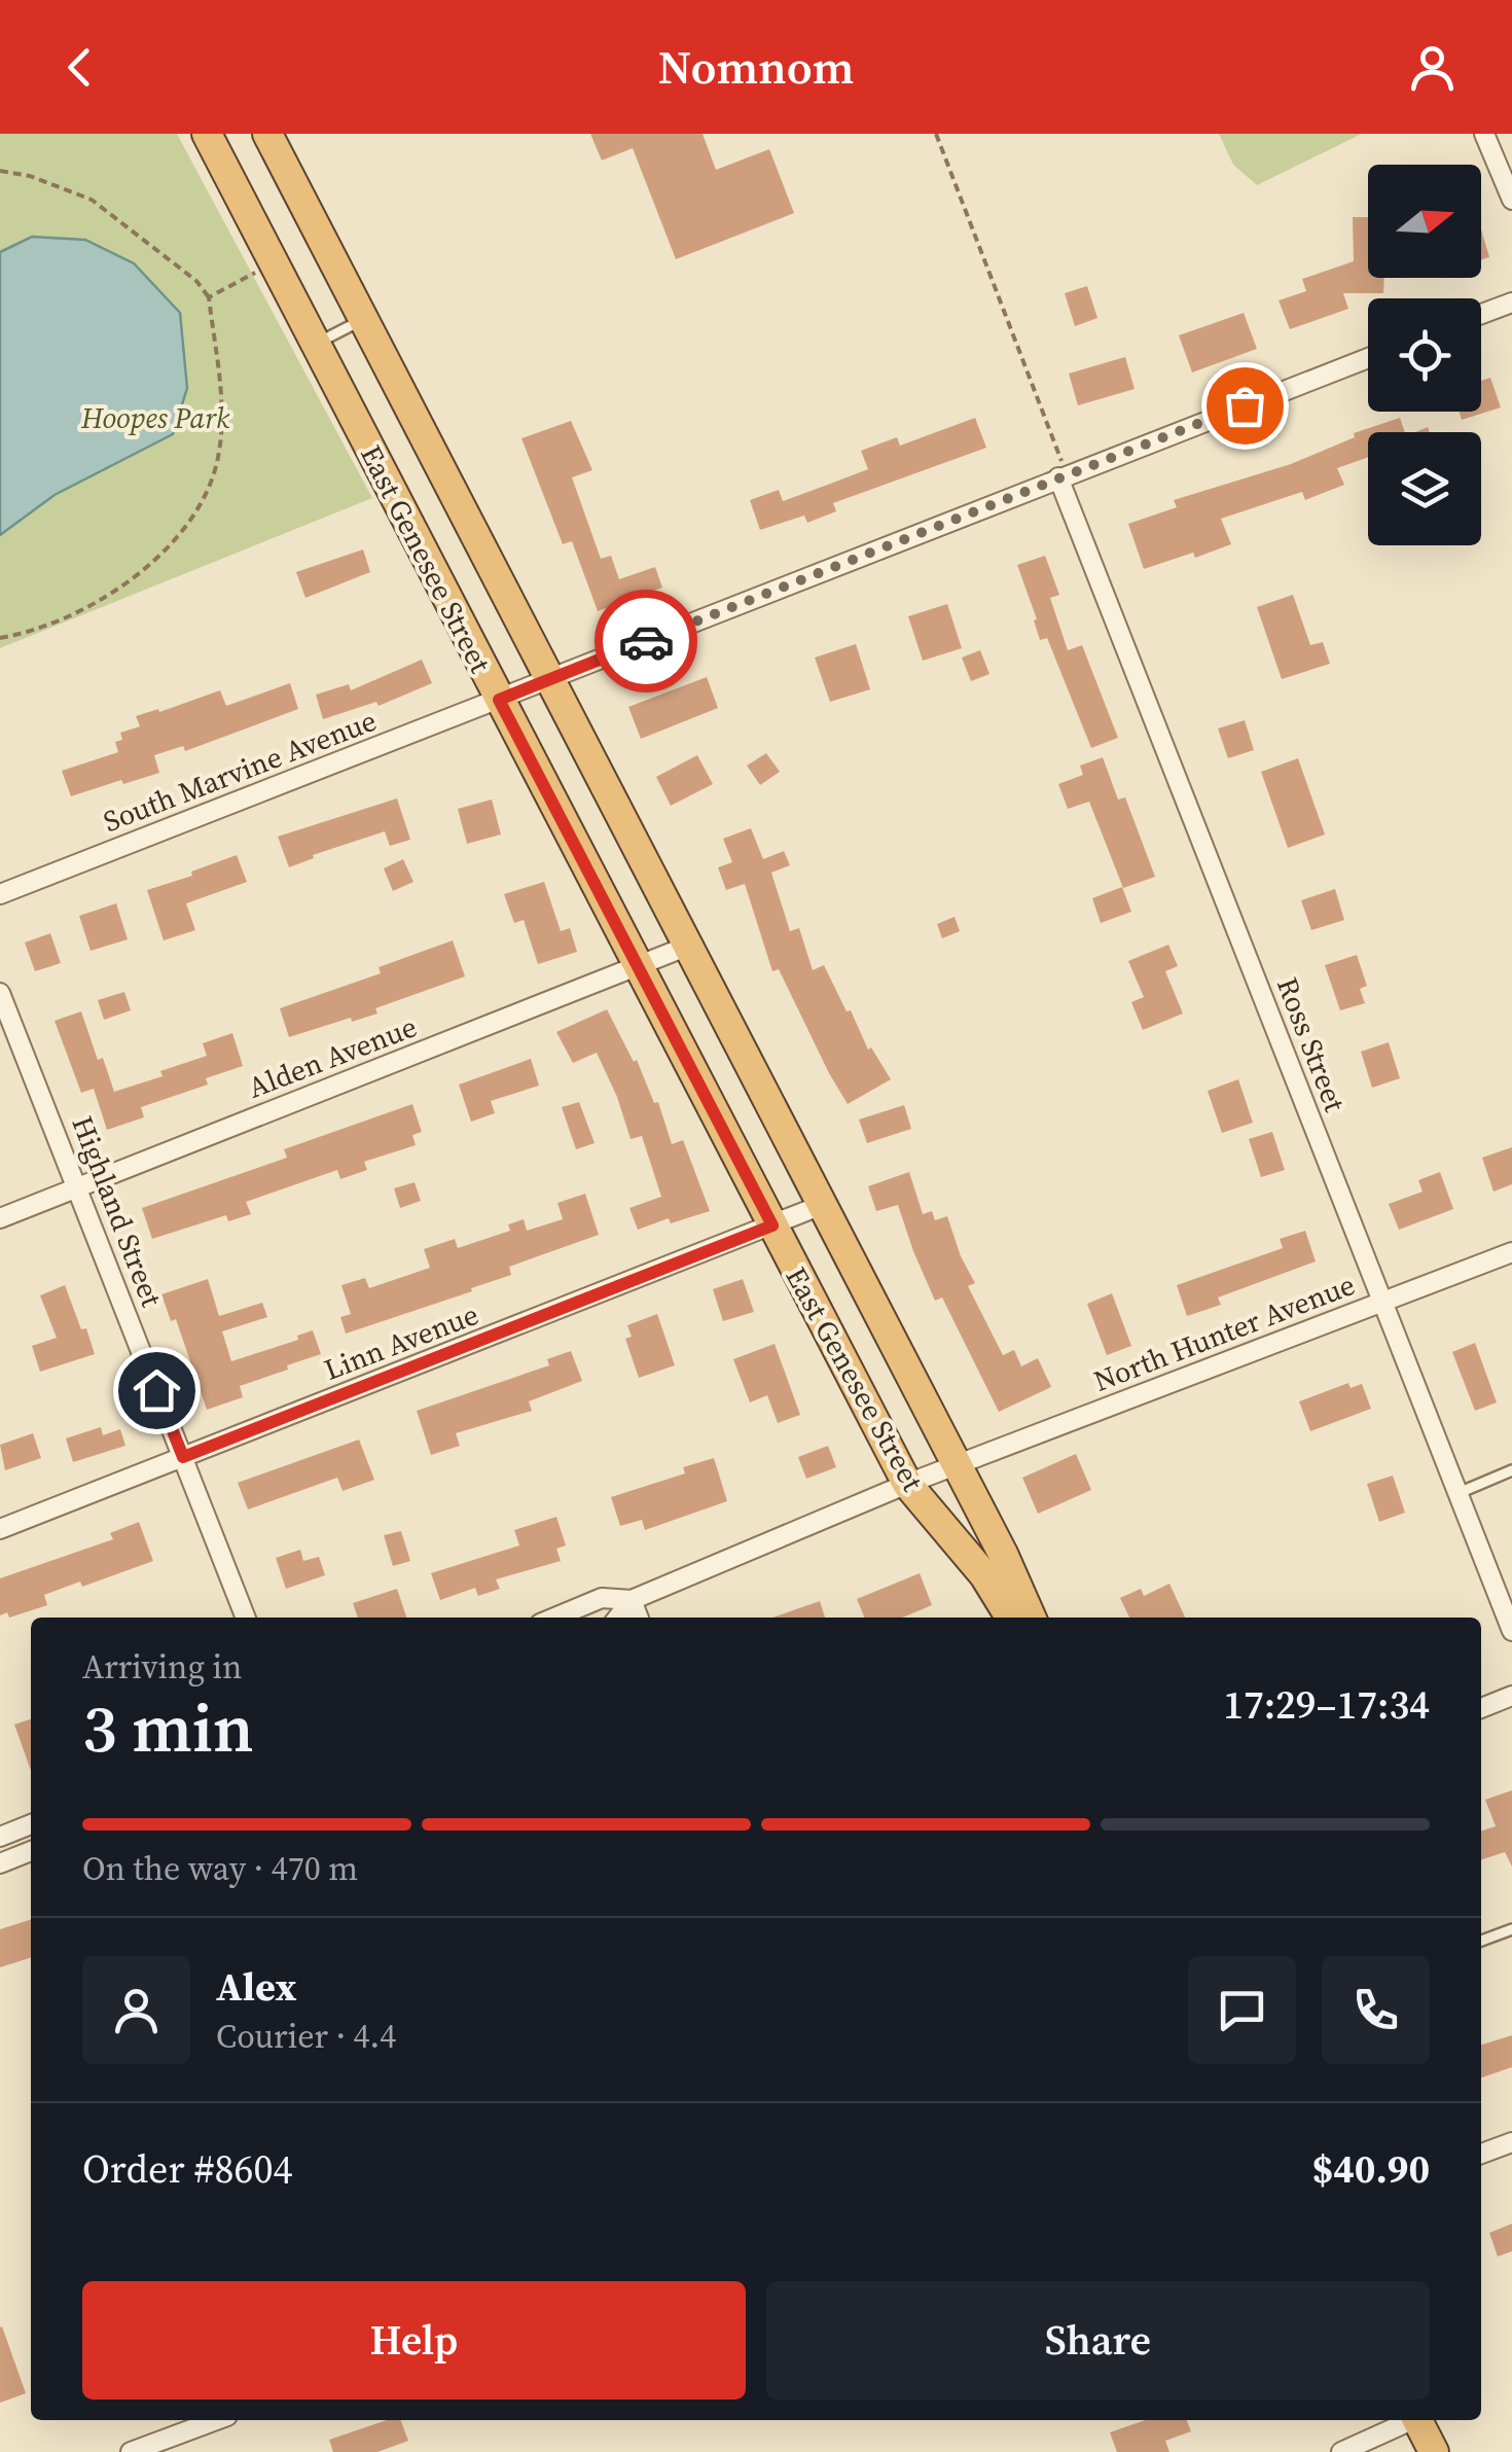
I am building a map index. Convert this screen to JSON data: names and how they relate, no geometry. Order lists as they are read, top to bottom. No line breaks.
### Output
{"streets":{"highway":["East Genesee Street"],"street":["South Marvine Avenue","Ross Street","Alden Avenue","Highland Street","North Hunter Avenue","Linn Avenue"]},"crossings":[["East Genesee Street","South Marvine Avenue"],["East Genesee Street","Alden Avenue"],["East Genesee Street","North Hunter Avenue"],["East Genesee Street","Linn Avenue"],["South Marvine Avenue","Ross Street"],["Ross Street","North Hunter Avenue"],["Alden Avenue","Highland Street"],["Highland Street","Linn Avenue"]],"parks":["Hoopes Park"],"north":"right","page":{"header":"Nomnom","heading":["3 min","Arriving in","17:29–17:34"],"panel":["Alex","Courier · 4.4","Order #8604","$40.90"],"bar":"On the way · 470 m","buttons":["Help","Share"]}}
